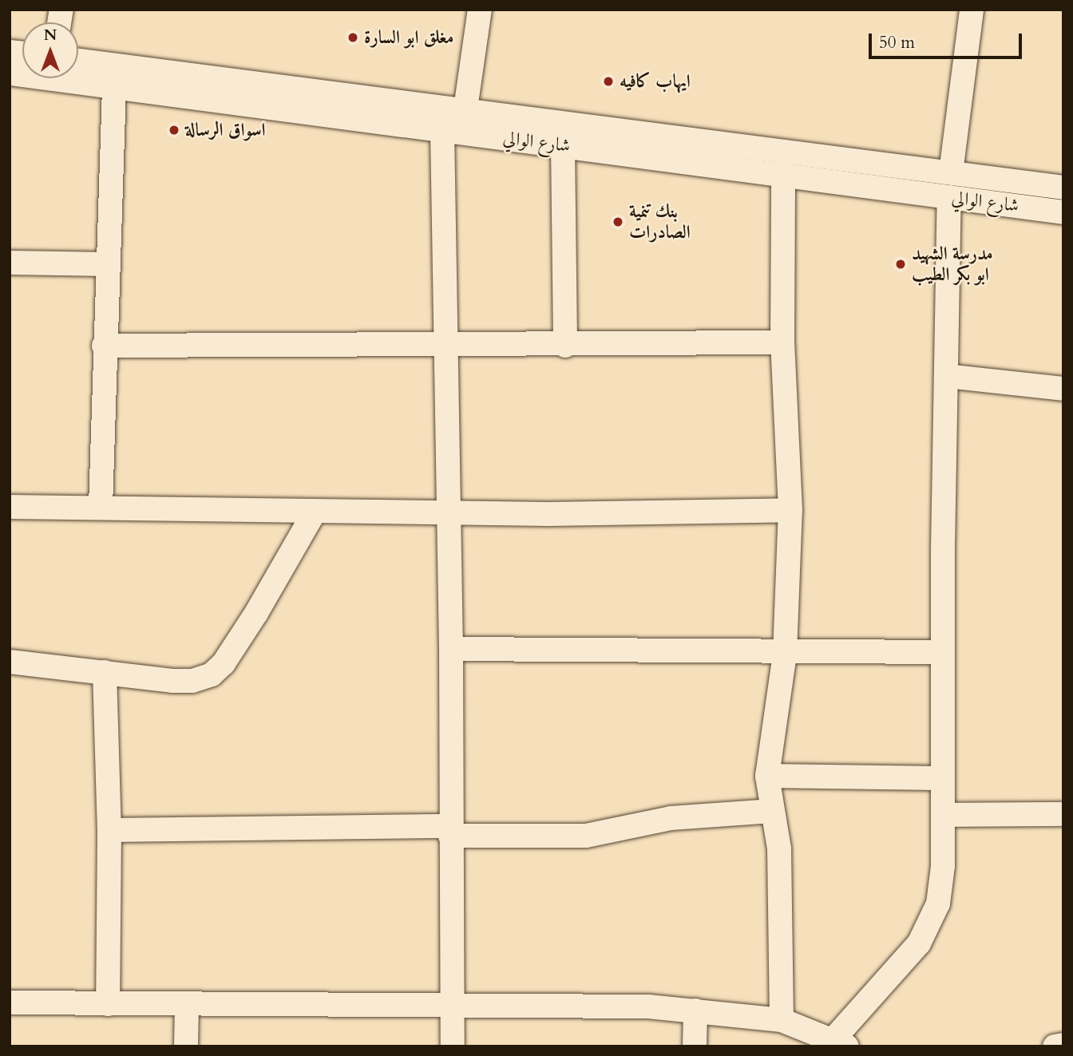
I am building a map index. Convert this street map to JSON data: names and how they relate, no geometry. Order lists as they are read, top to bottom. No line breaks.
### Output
{"streets":{"street":["شارع الوالي"]},"places":["مغلق ابو السارة","ايهاب كافيه","اسواق الرسالة","بنك تنمية الصادرات","مدرسة الشهيد ابو بكر الطيب"],"scale_bar":"50 m","north":"top"}
